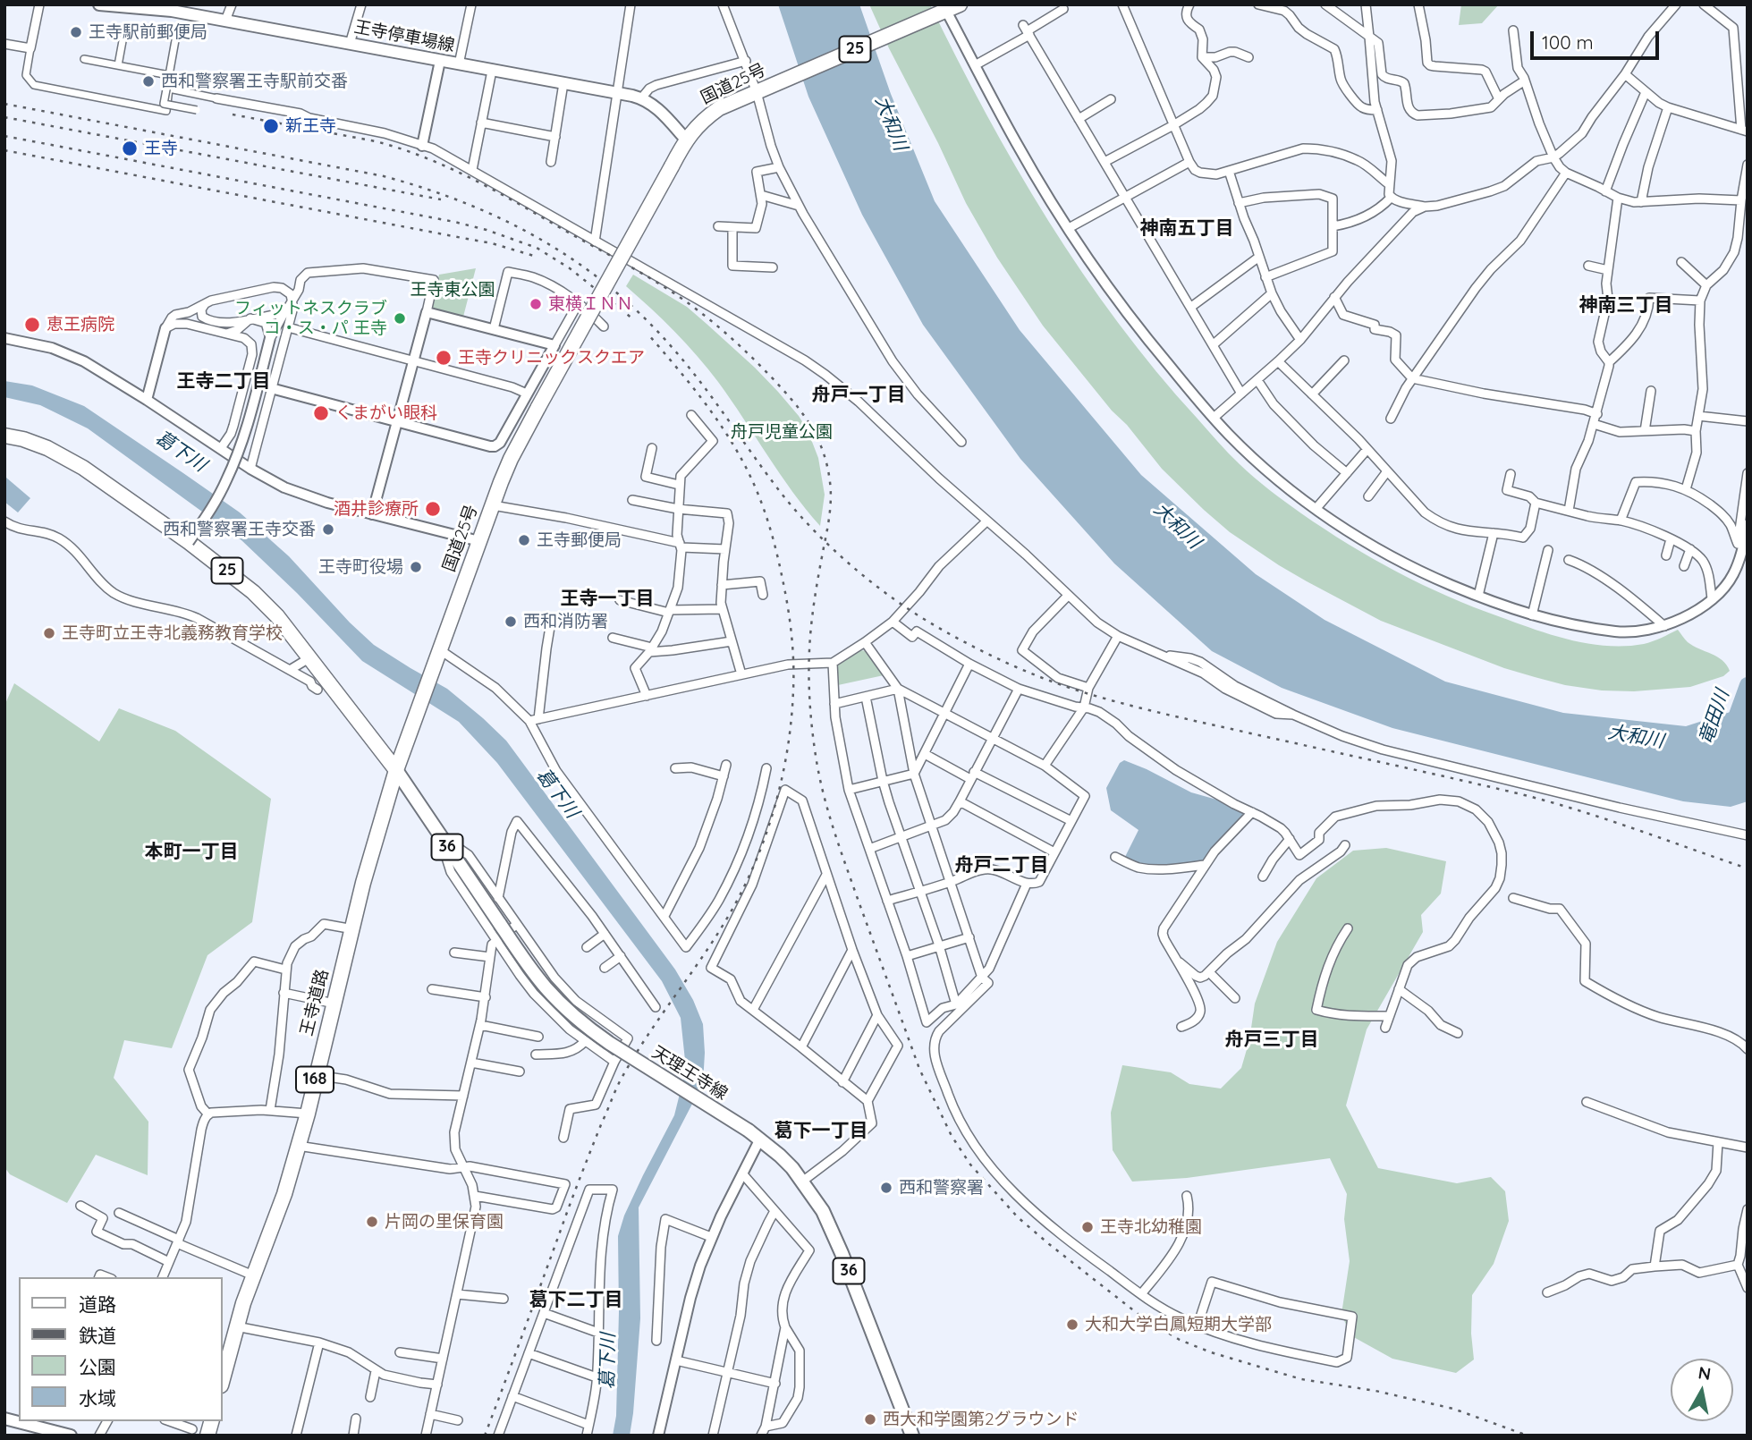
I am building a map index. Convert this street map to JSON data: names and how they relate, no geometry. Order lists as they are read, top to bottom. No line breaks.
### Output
{"streets":{"highway":["25","国道25号","王寺道路","168"],"main road":["王寺停車場線","36","天理王寺線"]},"crossings":[["王寺停車場線","国道25号"],["25","国道25号"],["25","王寺道路"],["25","天理王寺線"],["国道25号","王寺道路"],["国道25号","天理王寺線"],["王寺道路","天理王寺線"]],"districts":["神南五丁目","神南三丁目","王寺二丁目","舟戸一丁目","王寺一丁目","本町一丁目","舟戸二丁目","舟戸三丁目","葛下一丁目","葛下二丁目"],"water":["大和川","葛下川","竜田川"],"parks":["王寺東公園","舟戸児童公園"],"places":["王寺駅前郵便局","西和警察署王寺駅前交番","新王寺","王寺","東横ＩＮＮ","フィットネスクラブ コ・ス・パ 王寺","恵王病院","王寺クリニックスクエア","くまがい眼科","酒井診療所","西和警察署王寺交番","王寺郵便局","王寺町役場","西和消防署","王寺町立王寺北義務教育学校","西和警察署","片岡の里保育園","王寺北幼稚園","大和大学白鳳短期大学部","西大和学園第2グラウンド"],"legend":["道路","鉄道","公園","水域"],"scale_bar":"100 m","north":"top"}
